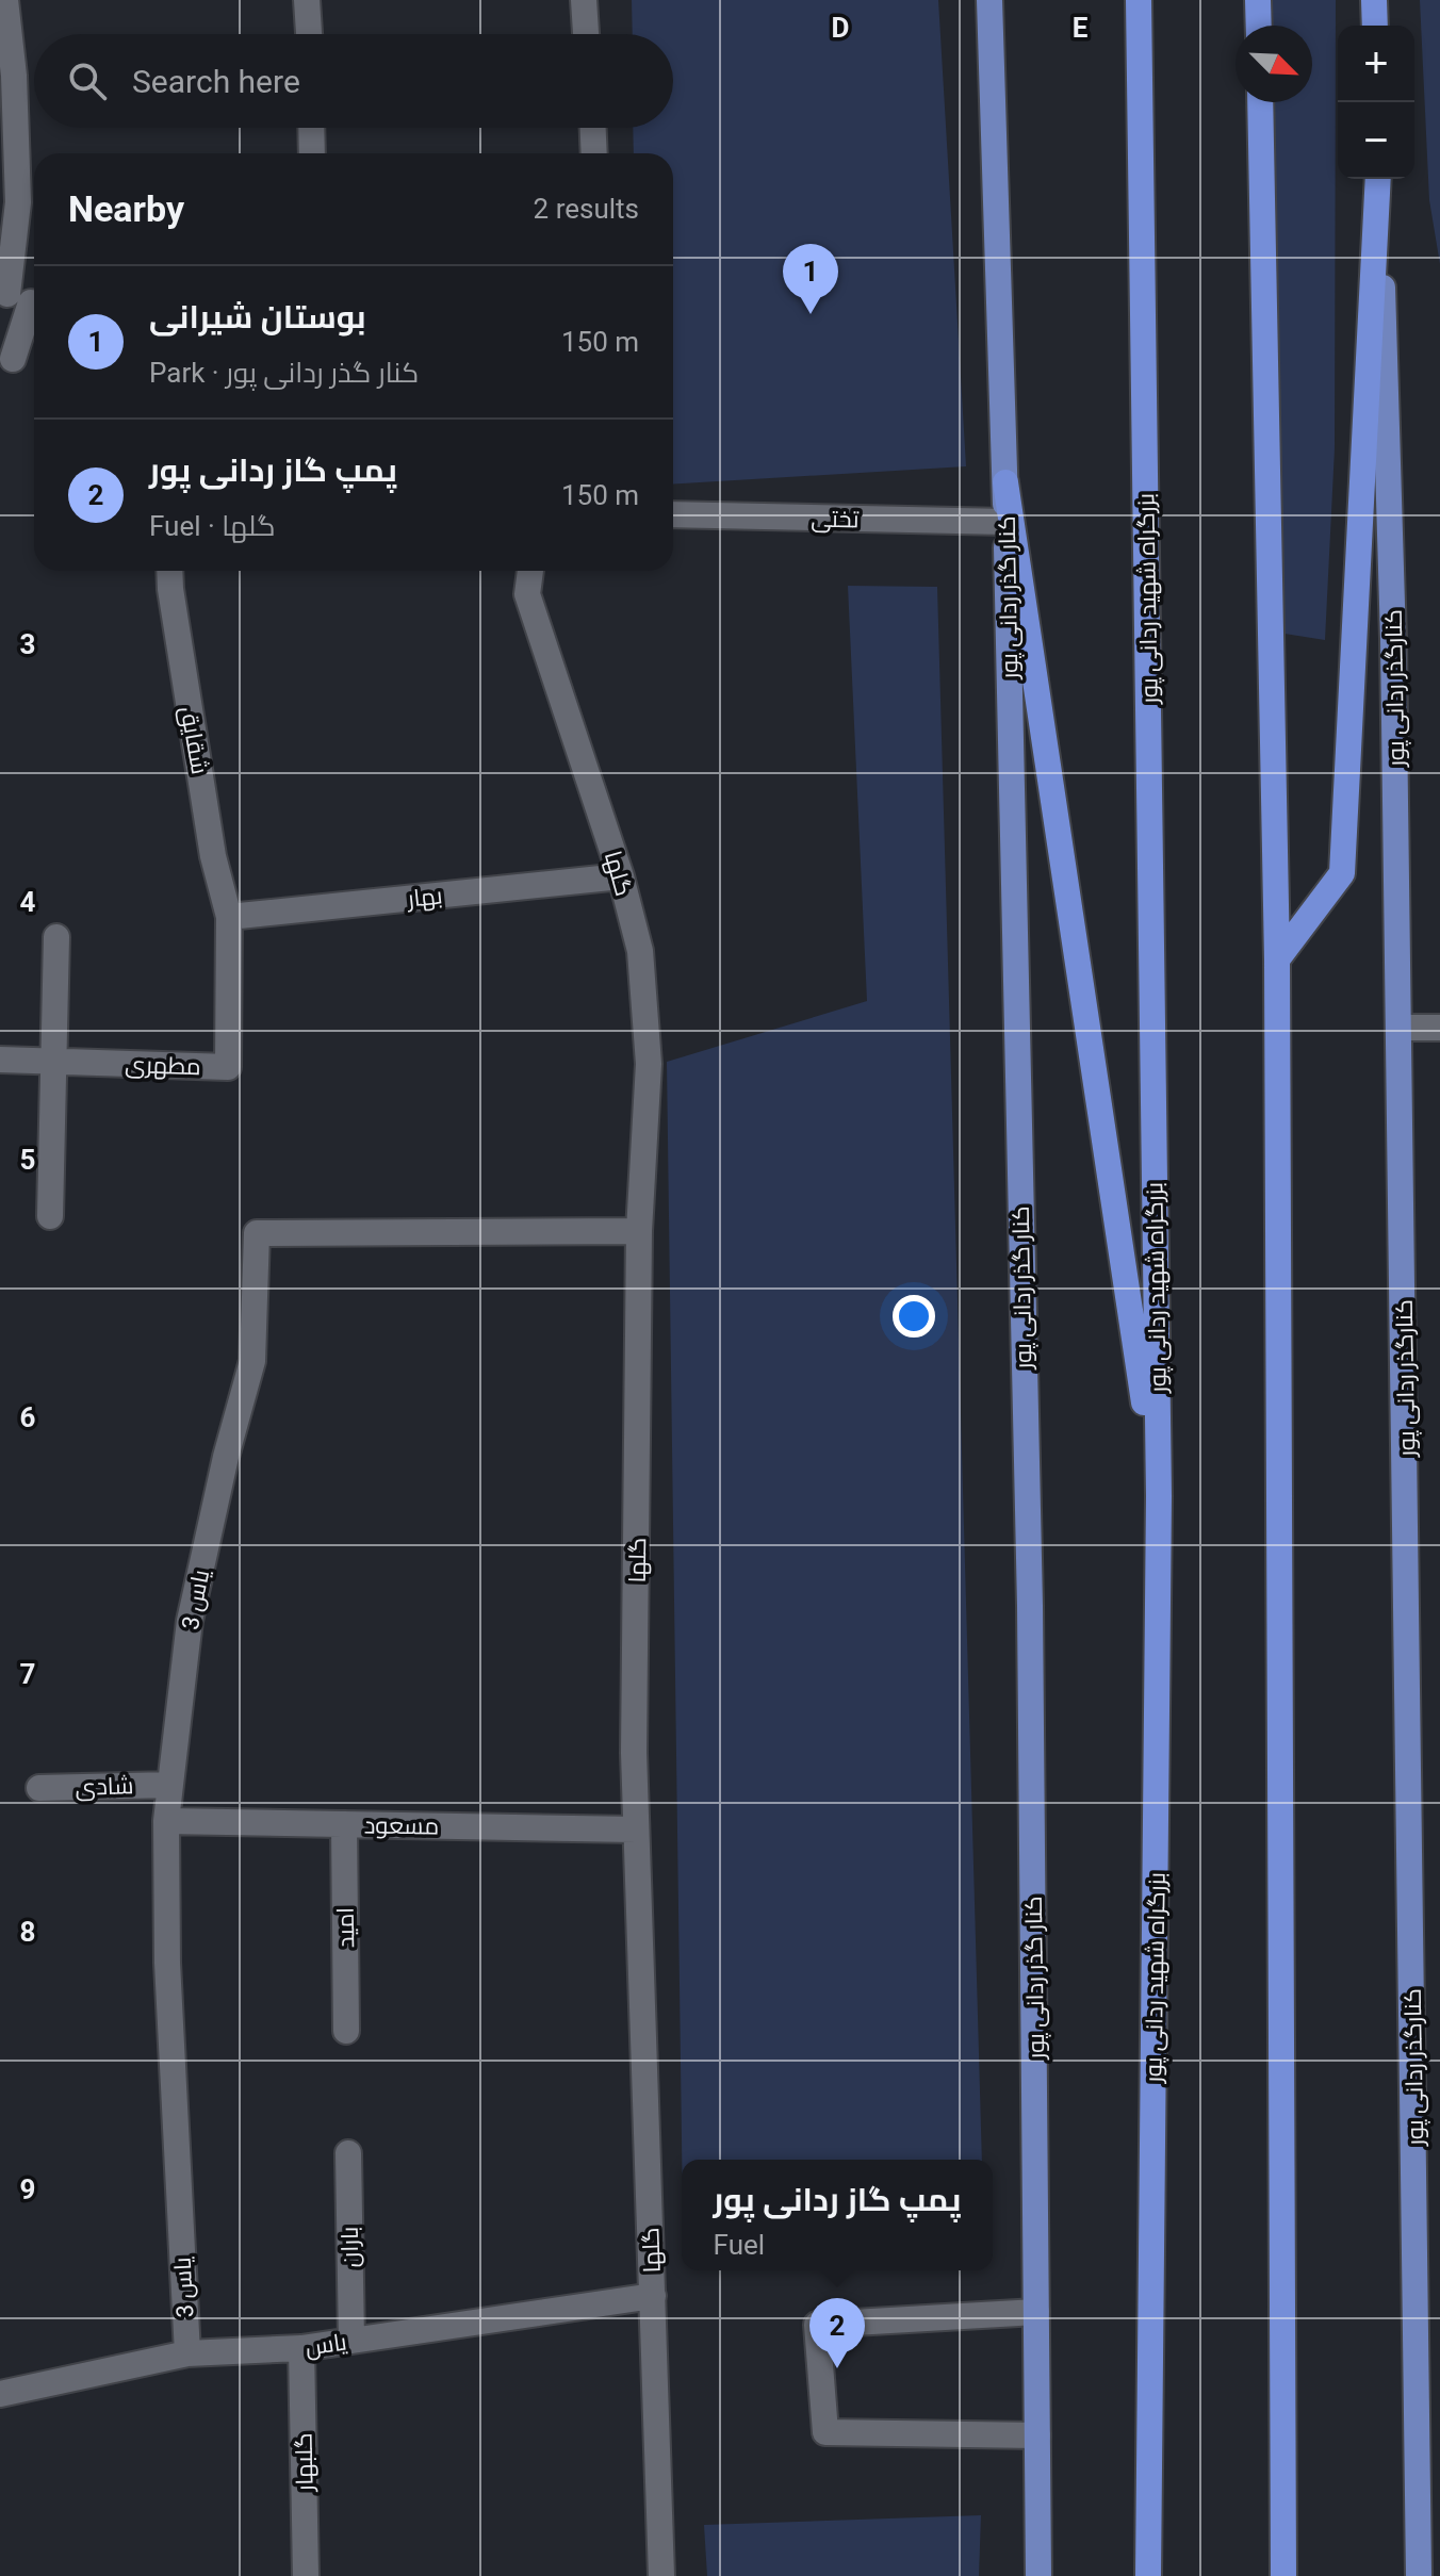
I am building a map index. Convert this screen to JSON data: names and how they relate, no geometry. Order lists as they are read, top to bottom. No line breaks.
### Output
{"streets":{"highway":["بزرگراه شهید ردانی پور"],"main road":["کنار گذر ردانی پور","کنارگذر ردانی پور"],"street":["تختی","شقایق","گلها","بهار","مطهری","یاس 3","شادی","مسعود","امید","باران","یاس","گلبهار"]},"crossings":[["تختی","کنار گذر ردانی پور"],["شقایق","بهار"],["شقایق","مطهری"],["گلها","بهار"],["گلها","یاس 3"],["گلها","مسعود"],["گلها","یاس"],["بهار","مطهری"],["یاس 3","شادی"],["یاس 3","مسعود"],["یاس 3","یاس"],["مسعود","امید"],["باران","یاس"],["یاس","گلبهار"]],"north":"bottom right","page":{"map_buttons":["+","−"],"search":"Search here","heading":["Nearby","2 results"],"pins":["1","2"],"list":[{"mark":"1","name":"بوستان شیرانی","note":"Park · کنار گذر ردانی پور","value":"150 m"},{"mark":"2","name":"پمپ گاز ردانی پور","note":"Fuel · گلها","value":"150 m"}],"popup":["پمپ گاز ردانی پور","Fuel"]},"grid":{"columns":["D","E"],"rows":["3","4","5","6","7","8","9"]}}
